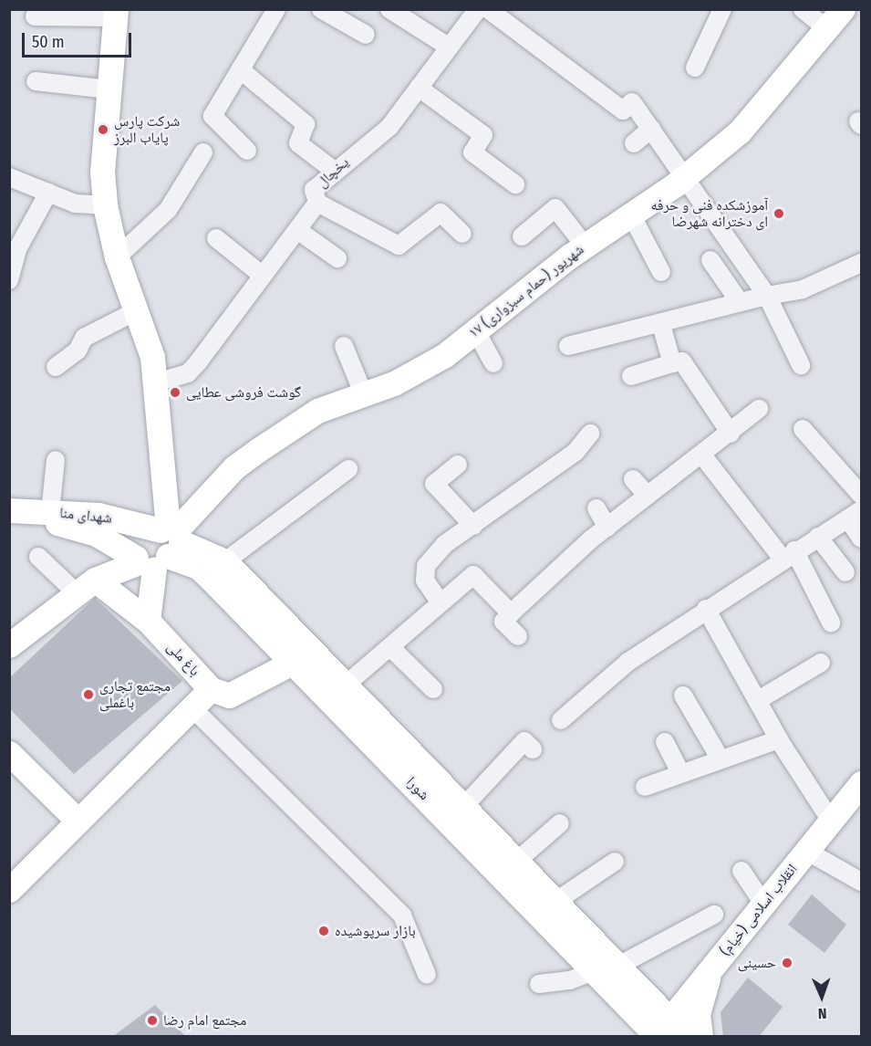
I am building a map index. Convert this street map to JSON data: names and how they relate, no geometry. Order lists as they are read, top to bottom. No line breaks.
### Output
{"streets":{"street":["یخچال","۱۷ شهریور (حمام سبزواری)","شهدای منا","باغ ملی","شورا","انقلاب اسلامی (خیام)"]},"crossings":[["۱۷ شهریور (حمام سبزواری)","شهدای منا"],["۱۷ شهریور (حمام سبزواری)","شورا"],["شهدای منا","شورا"],["شورا","انقلاب اسلامی (خیام)"]],"places":["شرکت پارس پایاب البرز","آموزشکده فنی و حرفه ای دخترانه شهرضا","گوشت فروشی عطایی","مجتمع تجاری باغملی","بازار سرپوشیده","حسینی","مجتمع امام رضا"],"scale_bar":"50 m","north":"bottom"}
